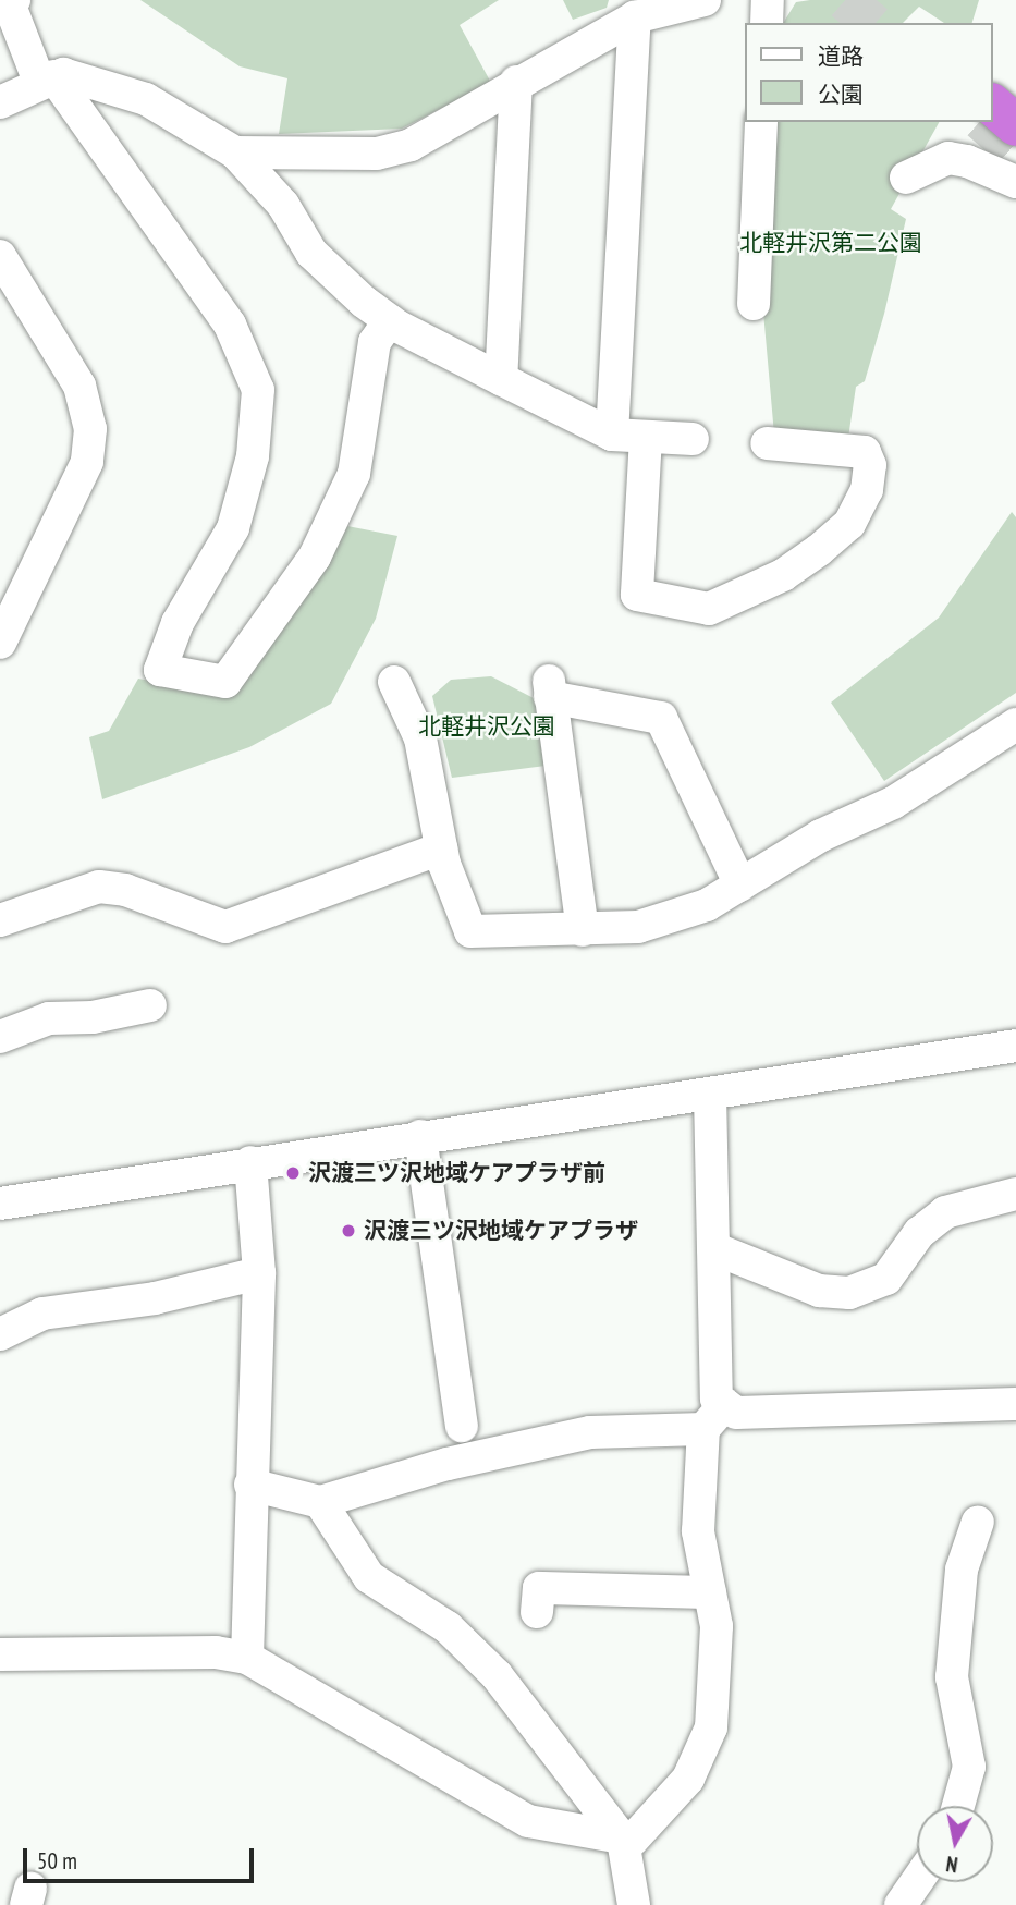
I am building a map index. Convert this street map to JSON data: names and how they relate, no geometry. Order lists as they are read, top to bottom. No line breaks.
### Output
{"parks":["北軽井沢第二公園","北軽井沢公園"],"places":["沢渡三ツ沢地域ケアプラザ前","沢渡三ツ沢地域ケアプラザ"],"legend":["道路","公園"],"scale_bar":"50 m","north":"bottom"}
